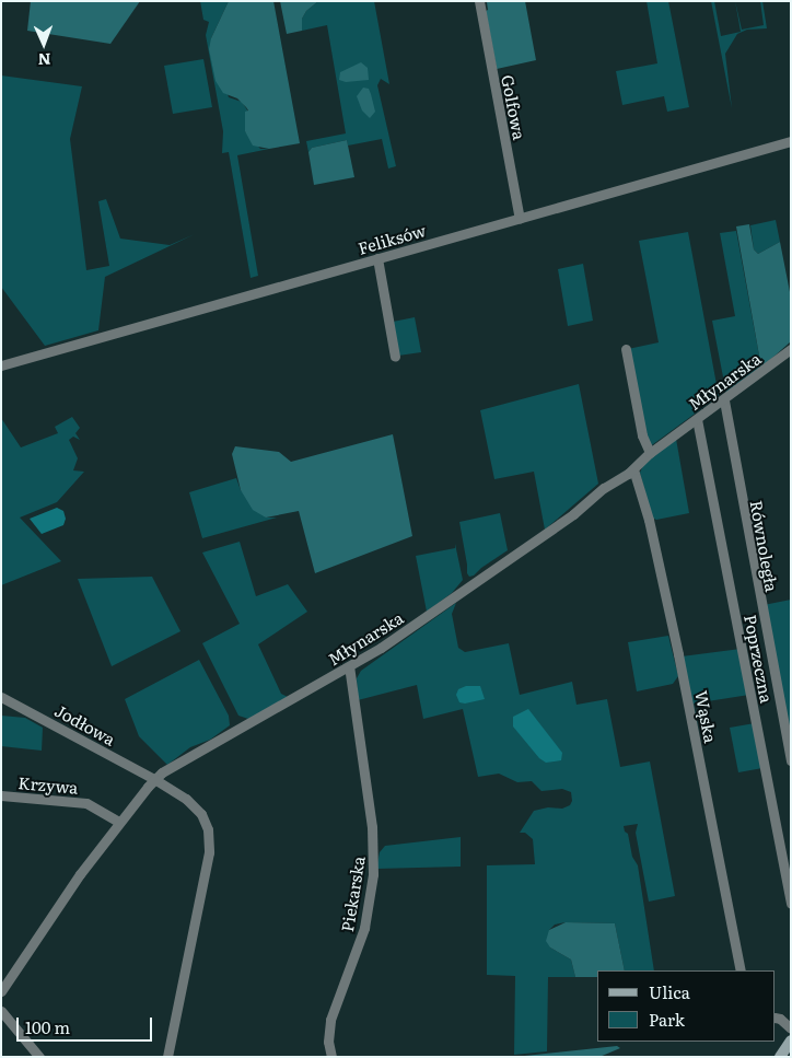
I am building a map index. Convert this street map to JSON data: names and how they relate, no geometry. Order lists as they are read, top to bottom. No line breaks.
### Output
{"streets":{"street":["Golfowa","Feliksów","Młynarska","Równoległa","Poprzeczna","Wąska","Jodłowa","Krzywa","Piekarska"]},"crossings":[["Golfowa","Feliksów"],["Młynarska","Równoległa"],["Młynarska","Poprzeczna"],["Młynarska","Wąska"],["Młynarska","Jodłowa"],["Młynarska","Krzywa"],["Młynarska","Piekarska"]],"legend":["Ulica","Park"],"scale_bar":"100 m","north":"bottom"}
